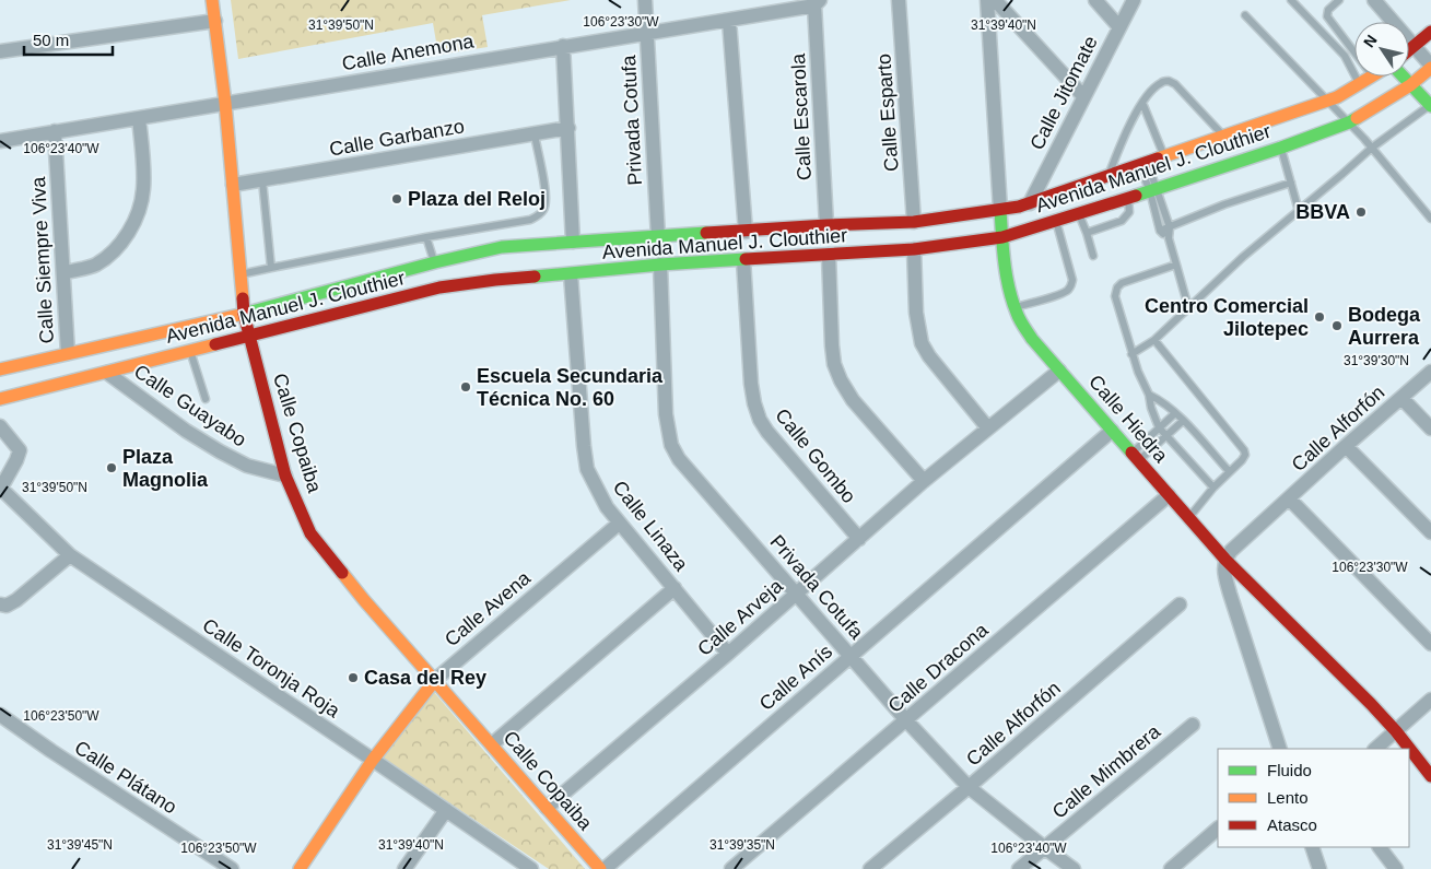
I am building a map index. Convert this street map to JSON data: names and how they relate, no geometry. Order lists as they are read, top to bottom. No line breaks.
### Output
{"streets":{"main road":["Avenida Manuel J. Clouthier","Calle Hiedra","Calle Copaiba","Calle Avena"],"street":["Calle Anemona","Calle Jitomate","Calle Esparto","Calle Escarola","Privada Cotufa","Calle Garbanzo","Calle Siempre Viva","Calle Guayabo","Calle Alforfón","Calle Gombo","Calle Linaza","Calle Arveja","Calle Toronja Roja","Calle Dracona","Calle Anís","Calle Mimbrera","Calle Plátano"]},"crossings":[["Calle Anemona","Calle Escarola"],["Calle Anemona","Privada Cotufa"],["Calle Anemona","Calle Siempre Viva"],["Calle Anemona","Calle Copaiba"],["Calle Jitomate","Avenida Manuel J. Clouthier"],["Calle Esparto","Avenida Manuel J. Clouthier"],["Calle Escarola","Avenida Manuel J. Clouthier"],["Privada Cotufa","Avenida Manuel J. Clouthier"],["Privada Cotufa","Calle Alforfón"],["Privada Cotufa","Calle Arveja"],["Privada Cotufa","Calle Dracona"],["Privada Cotufa","Calle Anís"],["Privada Cotufa","Calle Mimbrera"],["Calle Garbanzo","Calle Copaiba"],["Avenida Manuel J. Clouthier","Calle Siempre Viva"],["Avenida Manuel J. Clouthier","Calle Guayabo"],["Avenida Manuel J. Clouthier","Calle Hiedra"],["Avenida Manuel J. Clouthier","Calle Copaiba"],["Avenida Manuel J. Clouthier","Calle Gombo"],["Avenida Manuel J. Clouthier","Calle Linaza"],["Calle Guayabo","Calle Copaiba"],["Calle Hiedra","Calle Alforfón"],["Calle Hiedra","Calle Arveja"],["Calle Hiedra","Calle Dracona"],["Calle Hiedra","Calle Anís"],["Calle Copaiba","Calle Avena"],["Calle Copaiba","Calle Arveja"],["Calle Gombo","Calle Arveja"],["Calle Linaza","Calle Avena"],["Calle Linaza","Calle Arveja"],["Calle Avena","Calle Toronja Roja"]],"places":["Plaza del Reloj","BBVA","Centro Comercial Jilotepec","Bodega Aurrera","Escuela Secundaria Técnica No. 60","Plaza Magnolia","Casa del Rey"],"legend":["Fluido","Lento","Atasco"],"scale_bar":"50 m","north":"top left","coordinates":["106°23'30\"W","31°39'50\"N","31°39'40\"N","106°23'40\"W","31°39'30\"N","106°23'50\"W","31°39'45\"N","31°39'35\"N"]}
